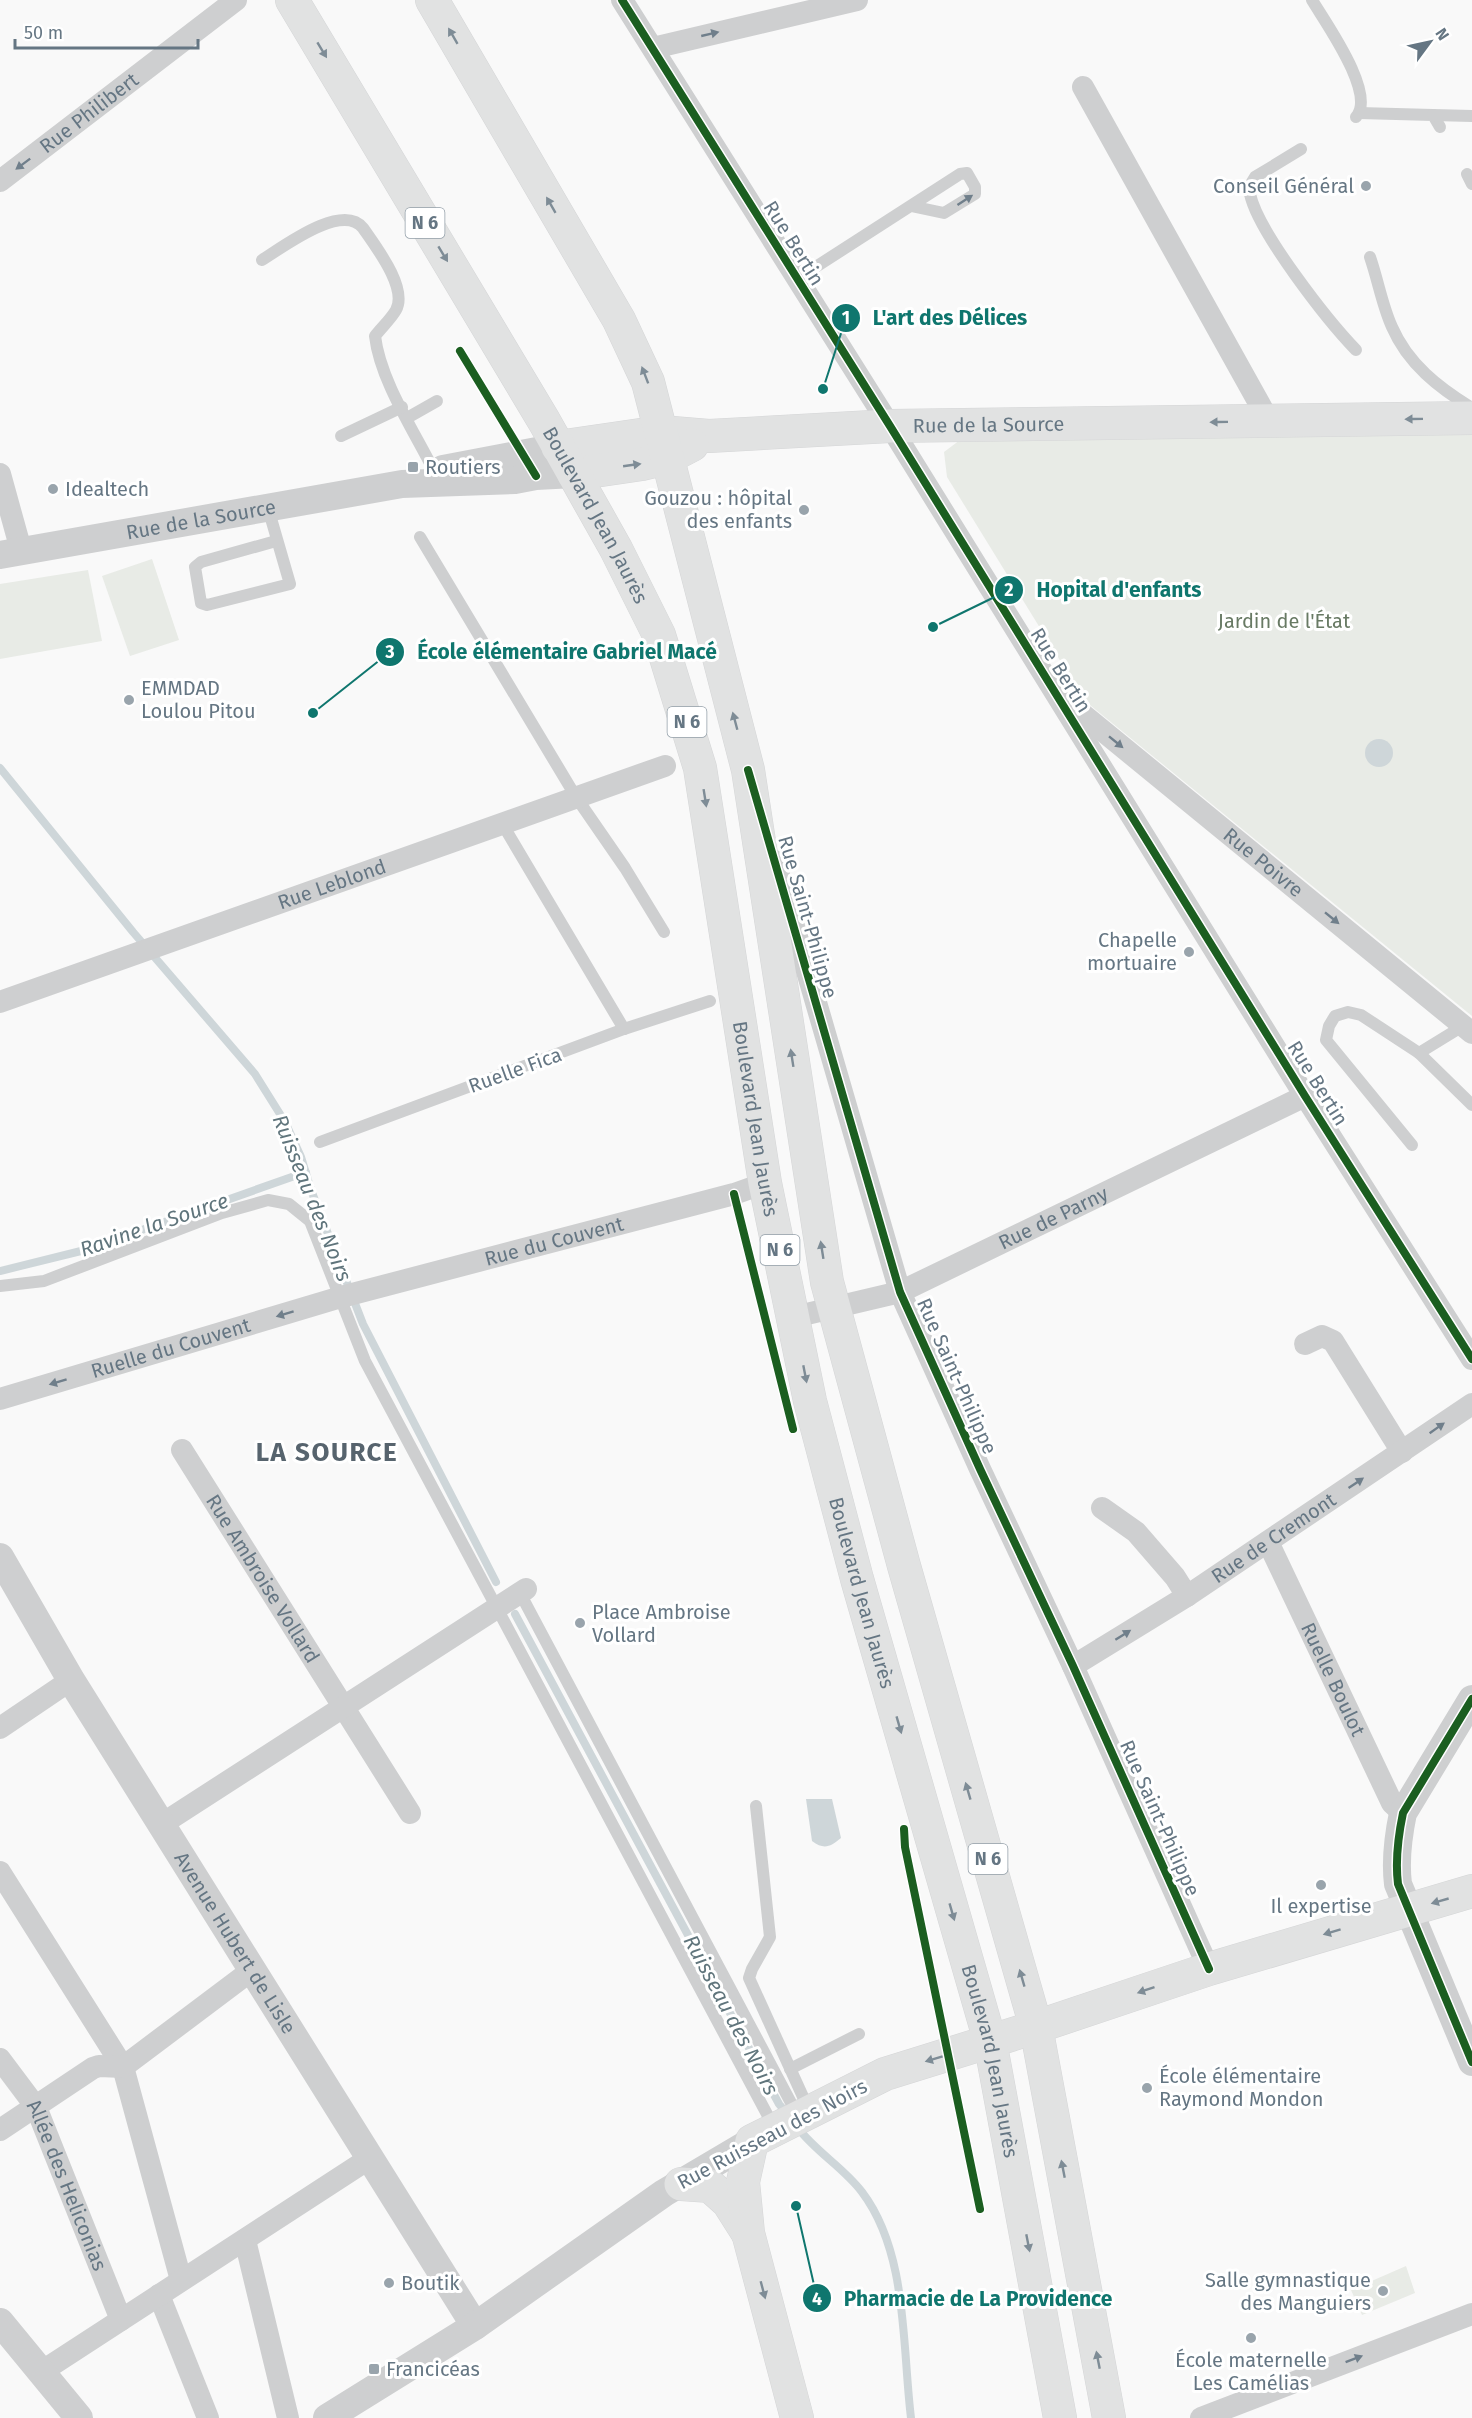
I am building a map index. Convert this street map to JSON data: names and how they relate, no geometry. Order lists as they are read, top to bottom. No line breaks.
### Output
{"streets":{"main road":["N 6","Rue de la Source","Boulevard Jean Jaurès","Rue Ruisseau des Noirs"],"street":["Rue Philibert","Rue Bertin","Rue Poivre","Rue Leblond","Rue Saint-Philippe","Rue de Parny","Rue du Couvent","Ruelle du Couvent","Rue de Cremont","Rue Ambroise Vollard","Ruelle Boulot","Avenue Hubert de Lisle","Allée des Heliconias"],"lane":["Ruelle Fica"]},"crossings":[["N 6","Rue de la Source"],["N 6","Rue Saint-Philippe"],["N 6","Rue de Parny"],["N 6","Rue Ruisseau des Noirs"],["Rue Bertin","Rue de la Source"],["Rue Bertin","Rue Poivre"],["Rue Bertin","Rue de Parny"],["Rue de la Source","Boulevard Jean Jaurès"],["Boulevard Jean Jaurès","Rue de Parny"],["Boulevard Jean Jaurès","Rue du Couvent"],["Boulevard Jean Jaurès","Rue Ruisseau des Noirs"],["Rue Saint-Philippe","Rue de Parny"],["Rue Saint-Philippe","Rue de Cremont"],["Rue Saint-Philippe","Rue Ruisseau des Noirs"],["Rue du Couvent","Ruelle du Couvent"],["Rue de Cremont","Ruelle Boulot"],["Avenue Hubert de Lisle","Rue Ruisseau des Noirs"]],"one_way":["Rue Philibert","Rue de la Source","Rue Poivre","Ruelle du Couvent","Rue de Cremont","Rue Ruisseau des Noirs"],"districts":["LA SOURCE"],"water":["Ruisseau des Noirs","Ravine la Source"],"parks":["Jardin de l'État"],"places":{"other":["Conseil Général","L'art des Délices","Idealtech","Gouzou : hôpital des enfants","Hopital d'enfants","EMMDAD Loulou Pitou","École élémentaire Gabriel Macé","Chapelle mortuaire","Place Ambroise Vollard","Il expertise","École élémentaire Raymond Mondon","Pharmacie de La Providence","Boutik","Salle gymnastique des Manguiers","École maternelle Les Camélias"],"transit":["Routiers","Francicéas"]},"scale_bar":"50 m","north":"top right"}
